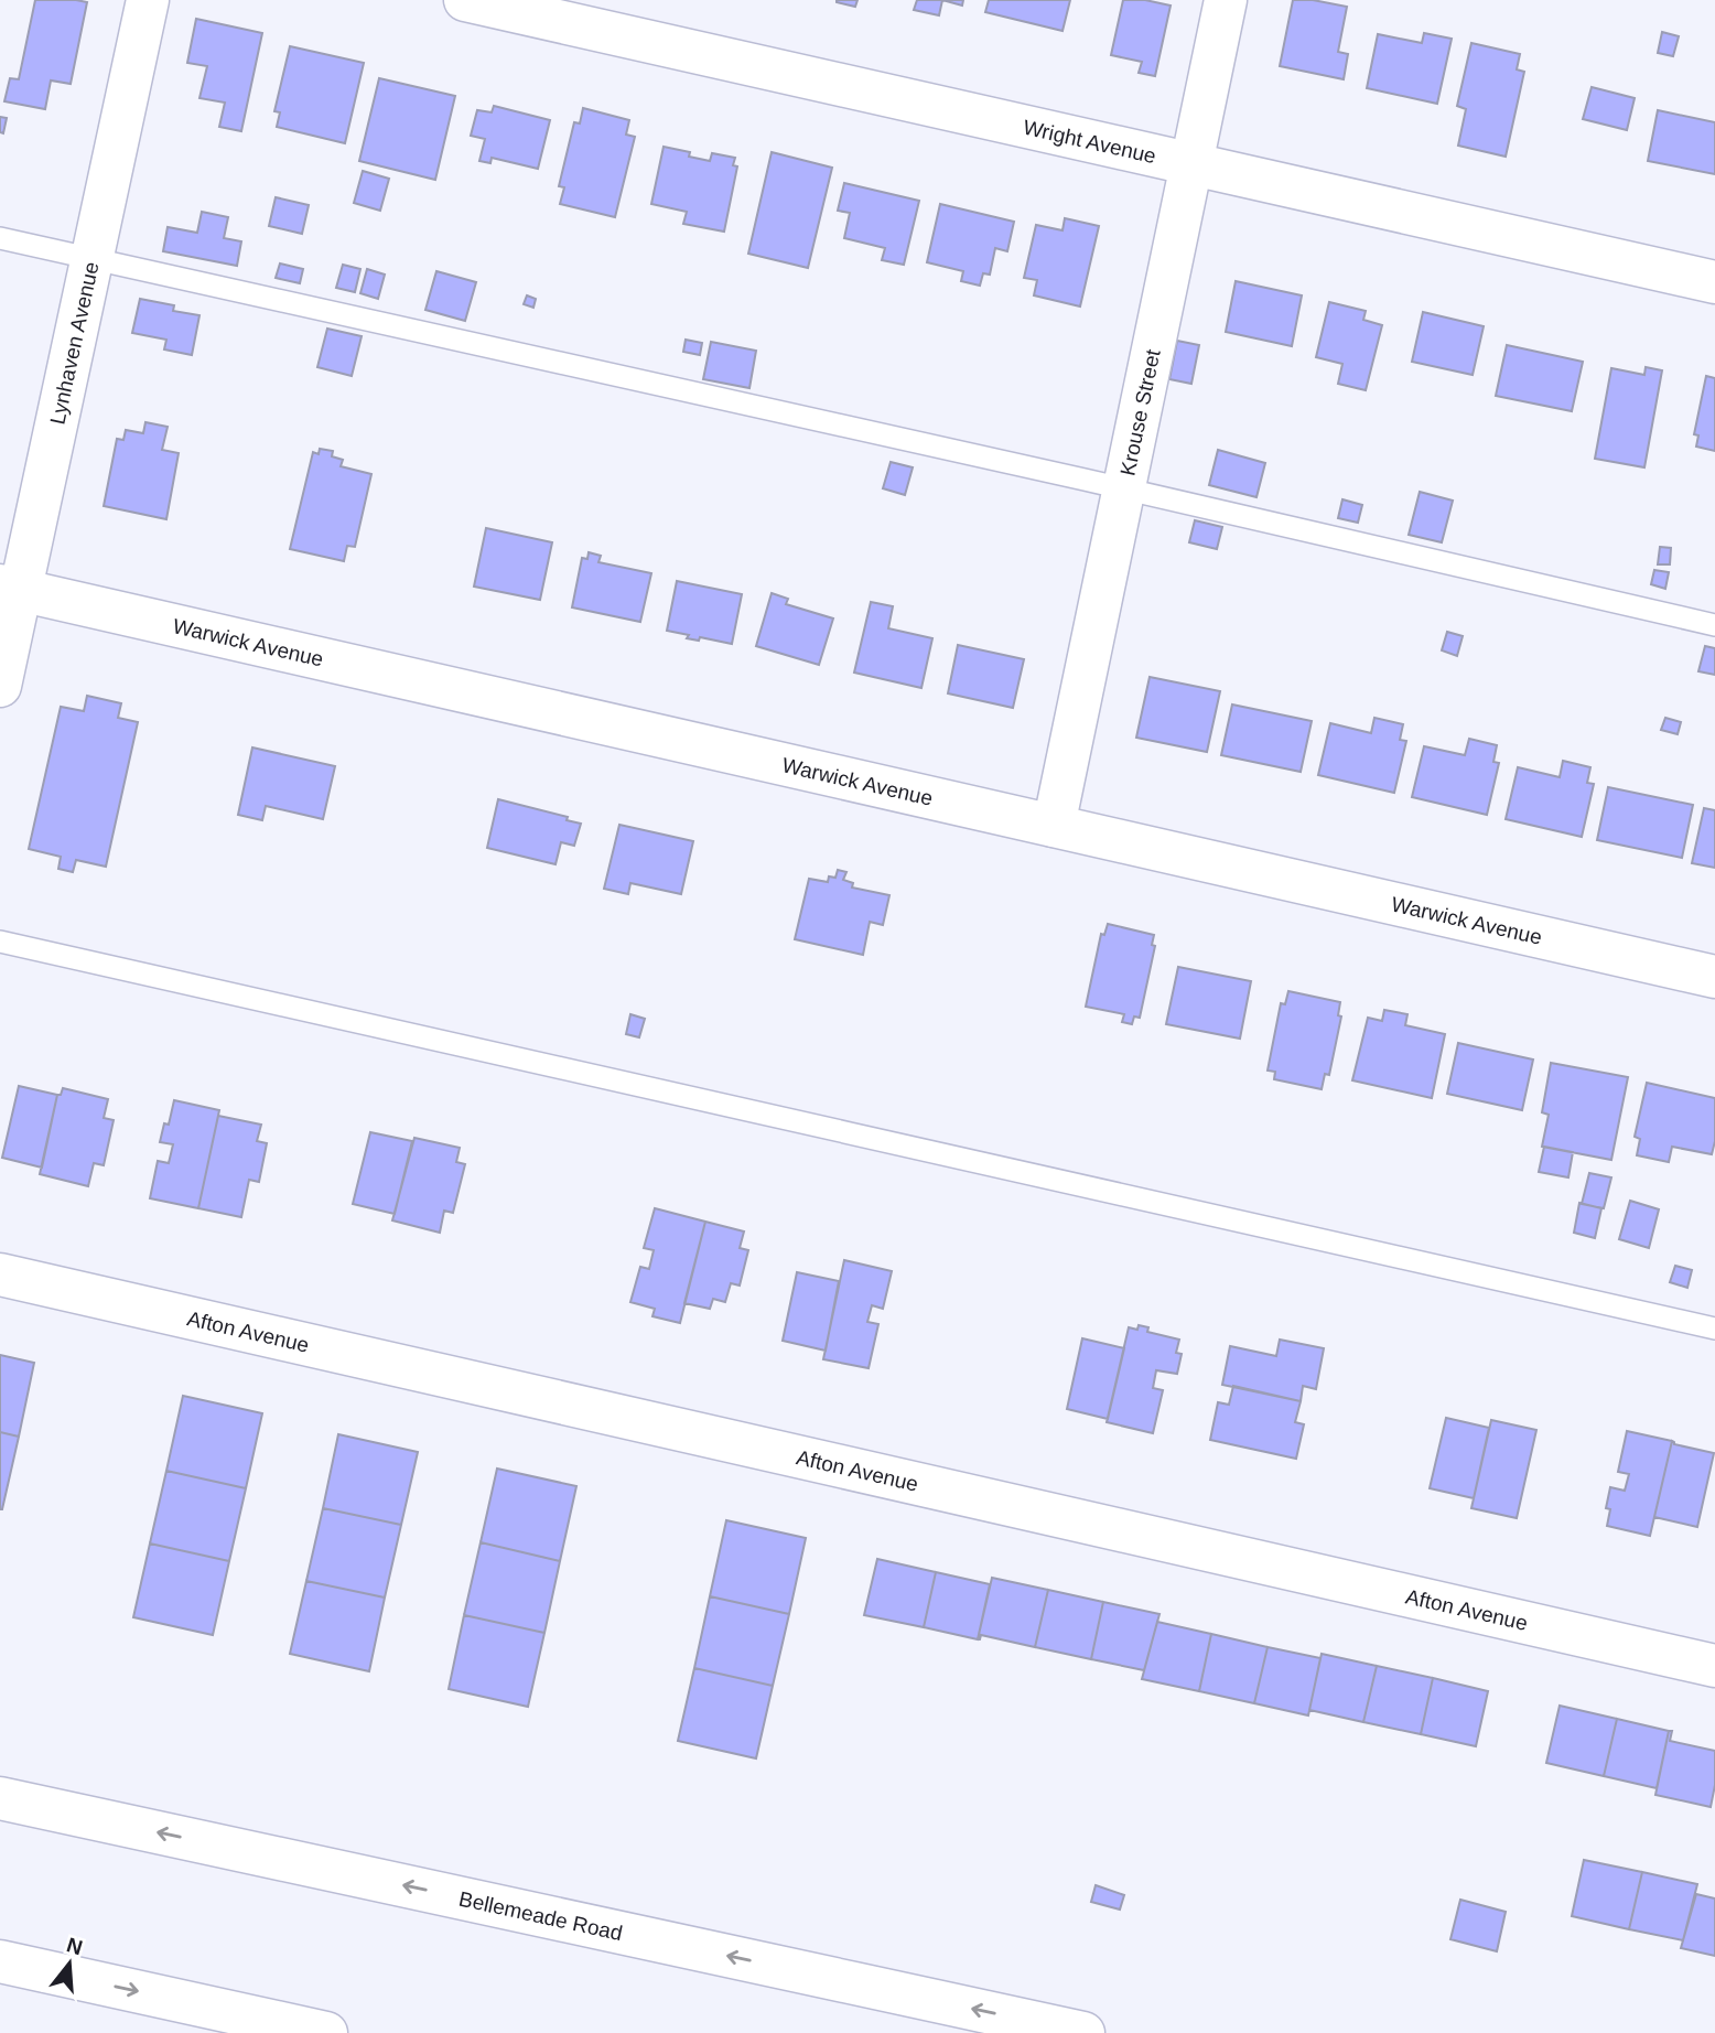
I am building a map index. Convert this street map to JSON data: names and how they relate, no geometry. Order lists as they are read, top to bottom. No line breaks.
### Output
{"streets":{"street":["Wright Avenue","Lynhaven Avenue","Krouse Street","Warwick Avenue","Afton Avenue","Bellemeade Road"]},"crossings":[["Wright Avenue","Krouse Street"],["Lynhaven Avenue","Warwick Avenue"],["Krouse Street","Warwick Avenue"]],"north":"top"}
